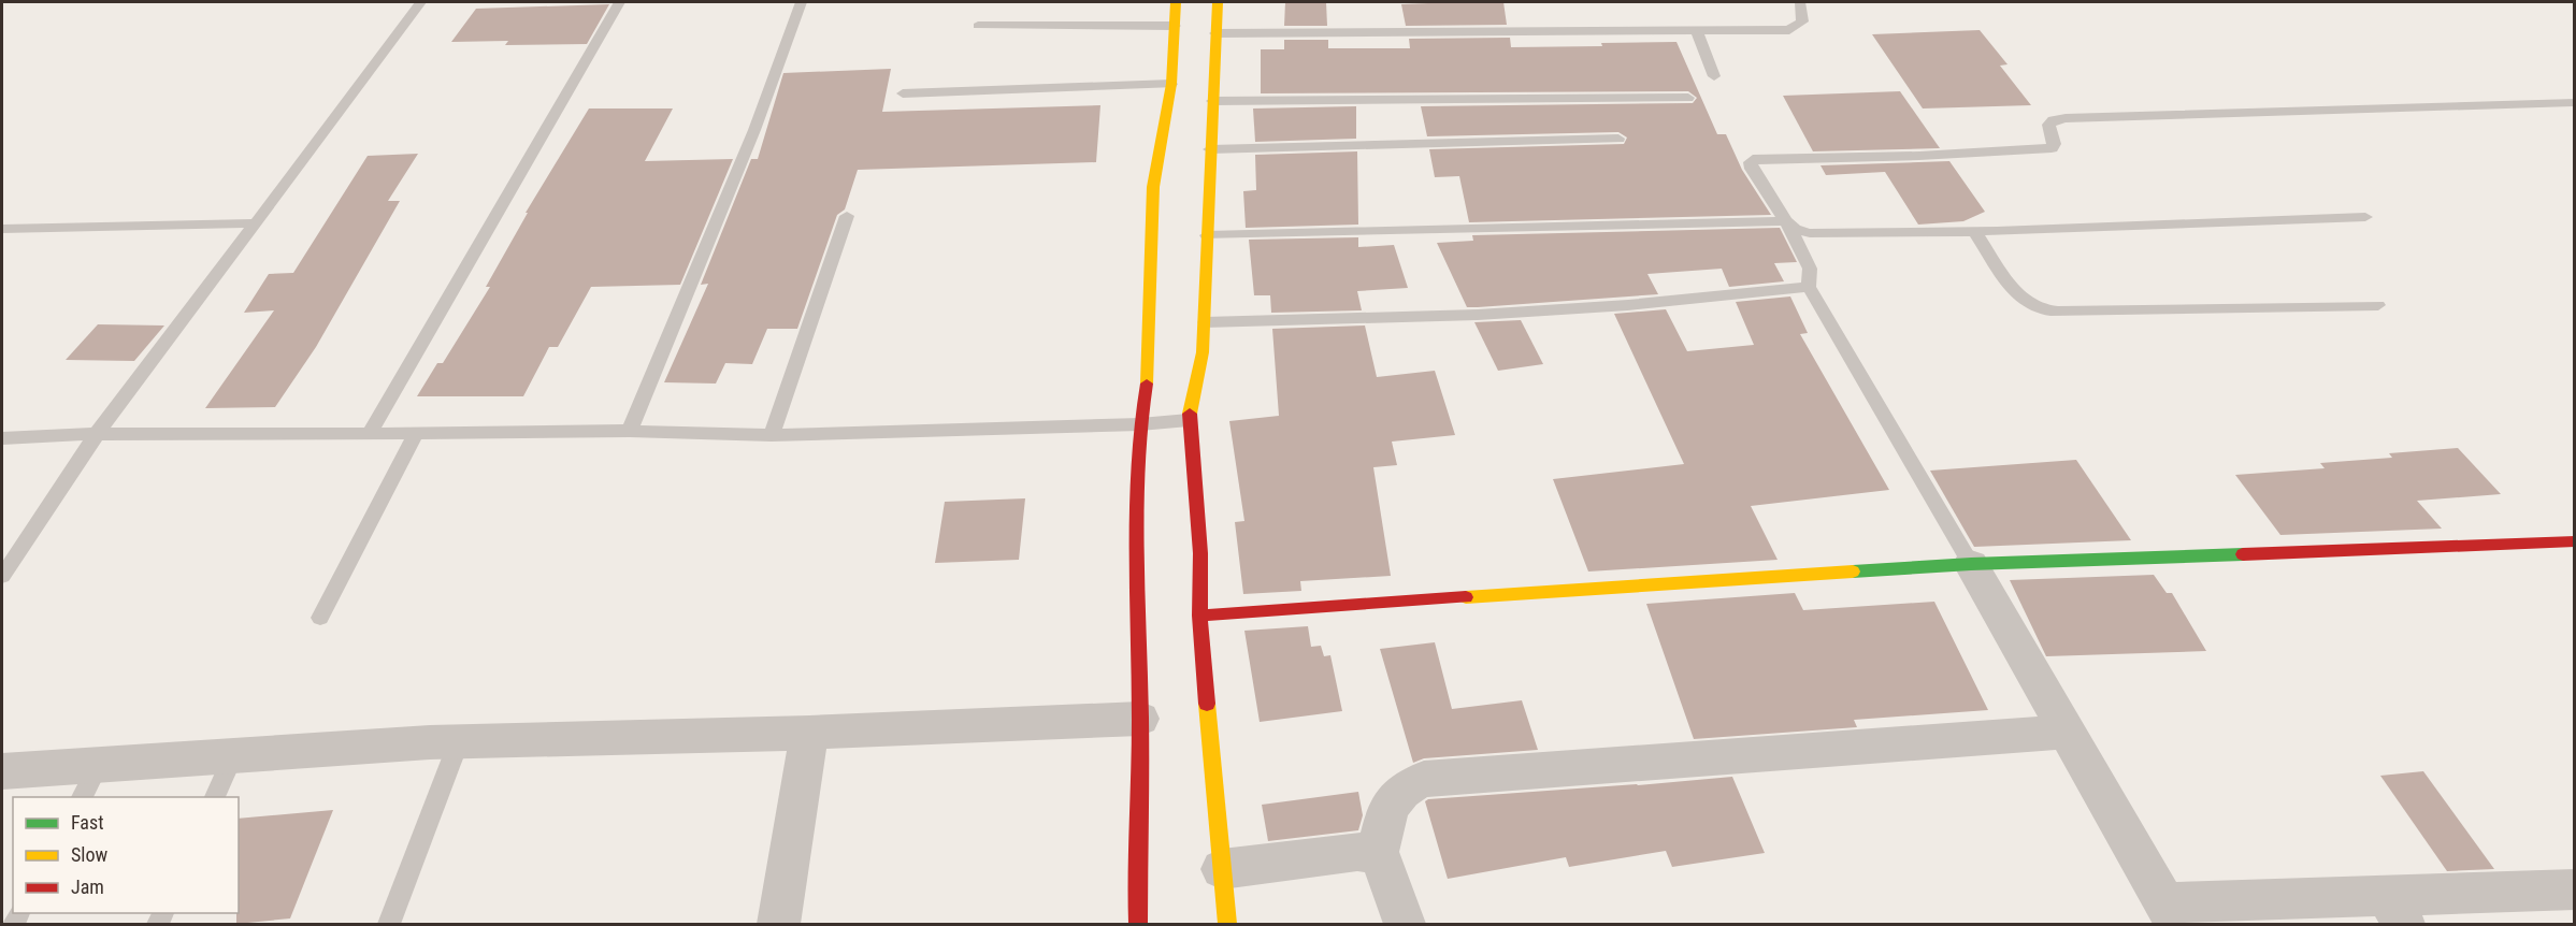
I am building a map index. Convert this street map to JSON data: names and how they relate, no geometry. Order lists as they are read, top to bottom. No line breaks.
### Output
{"legend":["Fast","Slow","Jam"]}
